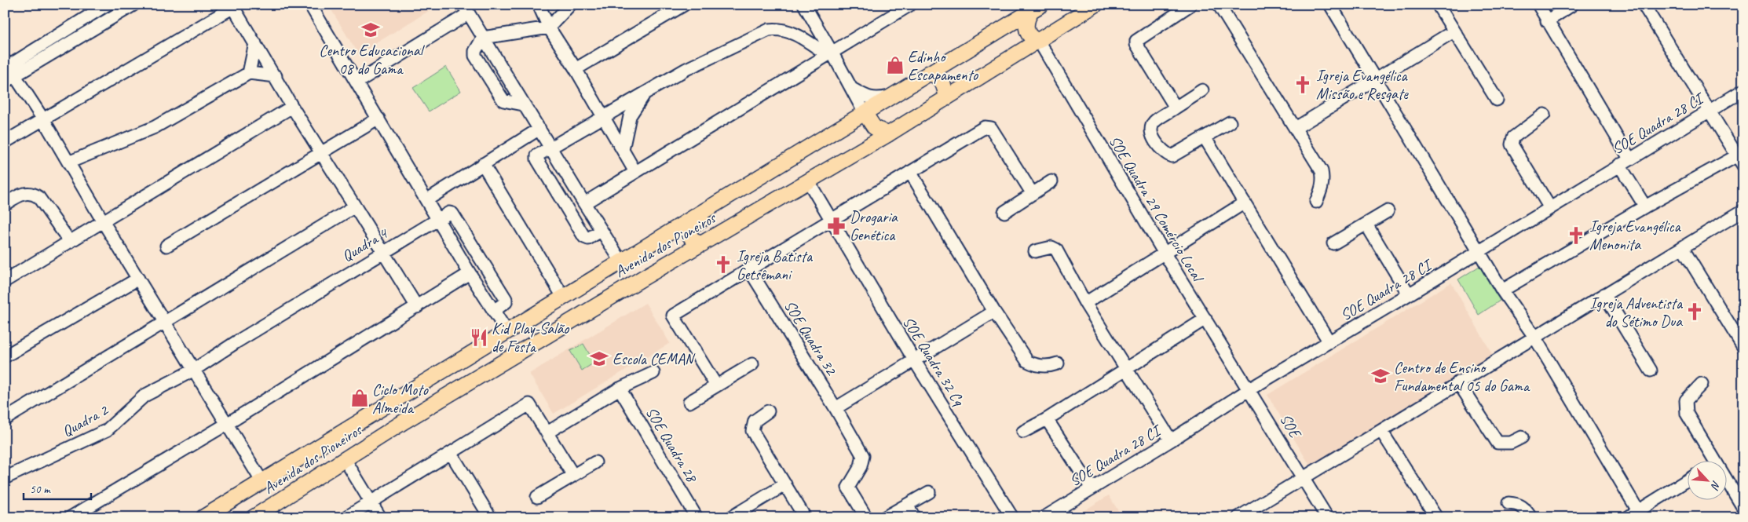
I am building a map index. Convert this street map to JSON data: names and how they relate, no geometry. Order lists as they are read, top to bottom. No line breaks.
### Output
{"streets":{"main road":["Avenida dos Pioneiros"],"street":["SOE Quadra 28 CI","SOE Quadra 29 Comércio Local","Quadra 4","SOE Quadra 32","SOE Quadra 32 Cq","Quadra 2","SOE","SOE Quadra 28"]},"crossings":[["SOE Quadra 28 CI","SOE Quadra 29 Comércio Local"],["SOE Quadra 28 CI","SOE"],["SOE Quadra 29 Comércio Local","Avenida dos Pioneiros"],["SOE Quadra 29 Comércio Local","SOE"],["Quadra 4","Quadra 2"],["Avenida dos Pioneiros","SOE Quadra 32 Cq"]],"places":{"school or university":["Centro Educacional 08 do Gama","Escola CEMAN","Centro de Ensino Fundamental 05 do Gama"],"shop":["Edinho Escapamento","Ciclo Moto Almeida"],"church":["Igreja Evangélica Missão e Resgate","Igreja Evangélica Menonita","Igreja Batista Getsêmani","Igreja Adventista do Sétimo Dua"],"pharmacy":["Drogaria Genética"],"restaurant":["Kid Play-Salão de Festa"]},"scale_bar":"50 m","north":"bottom right"}
